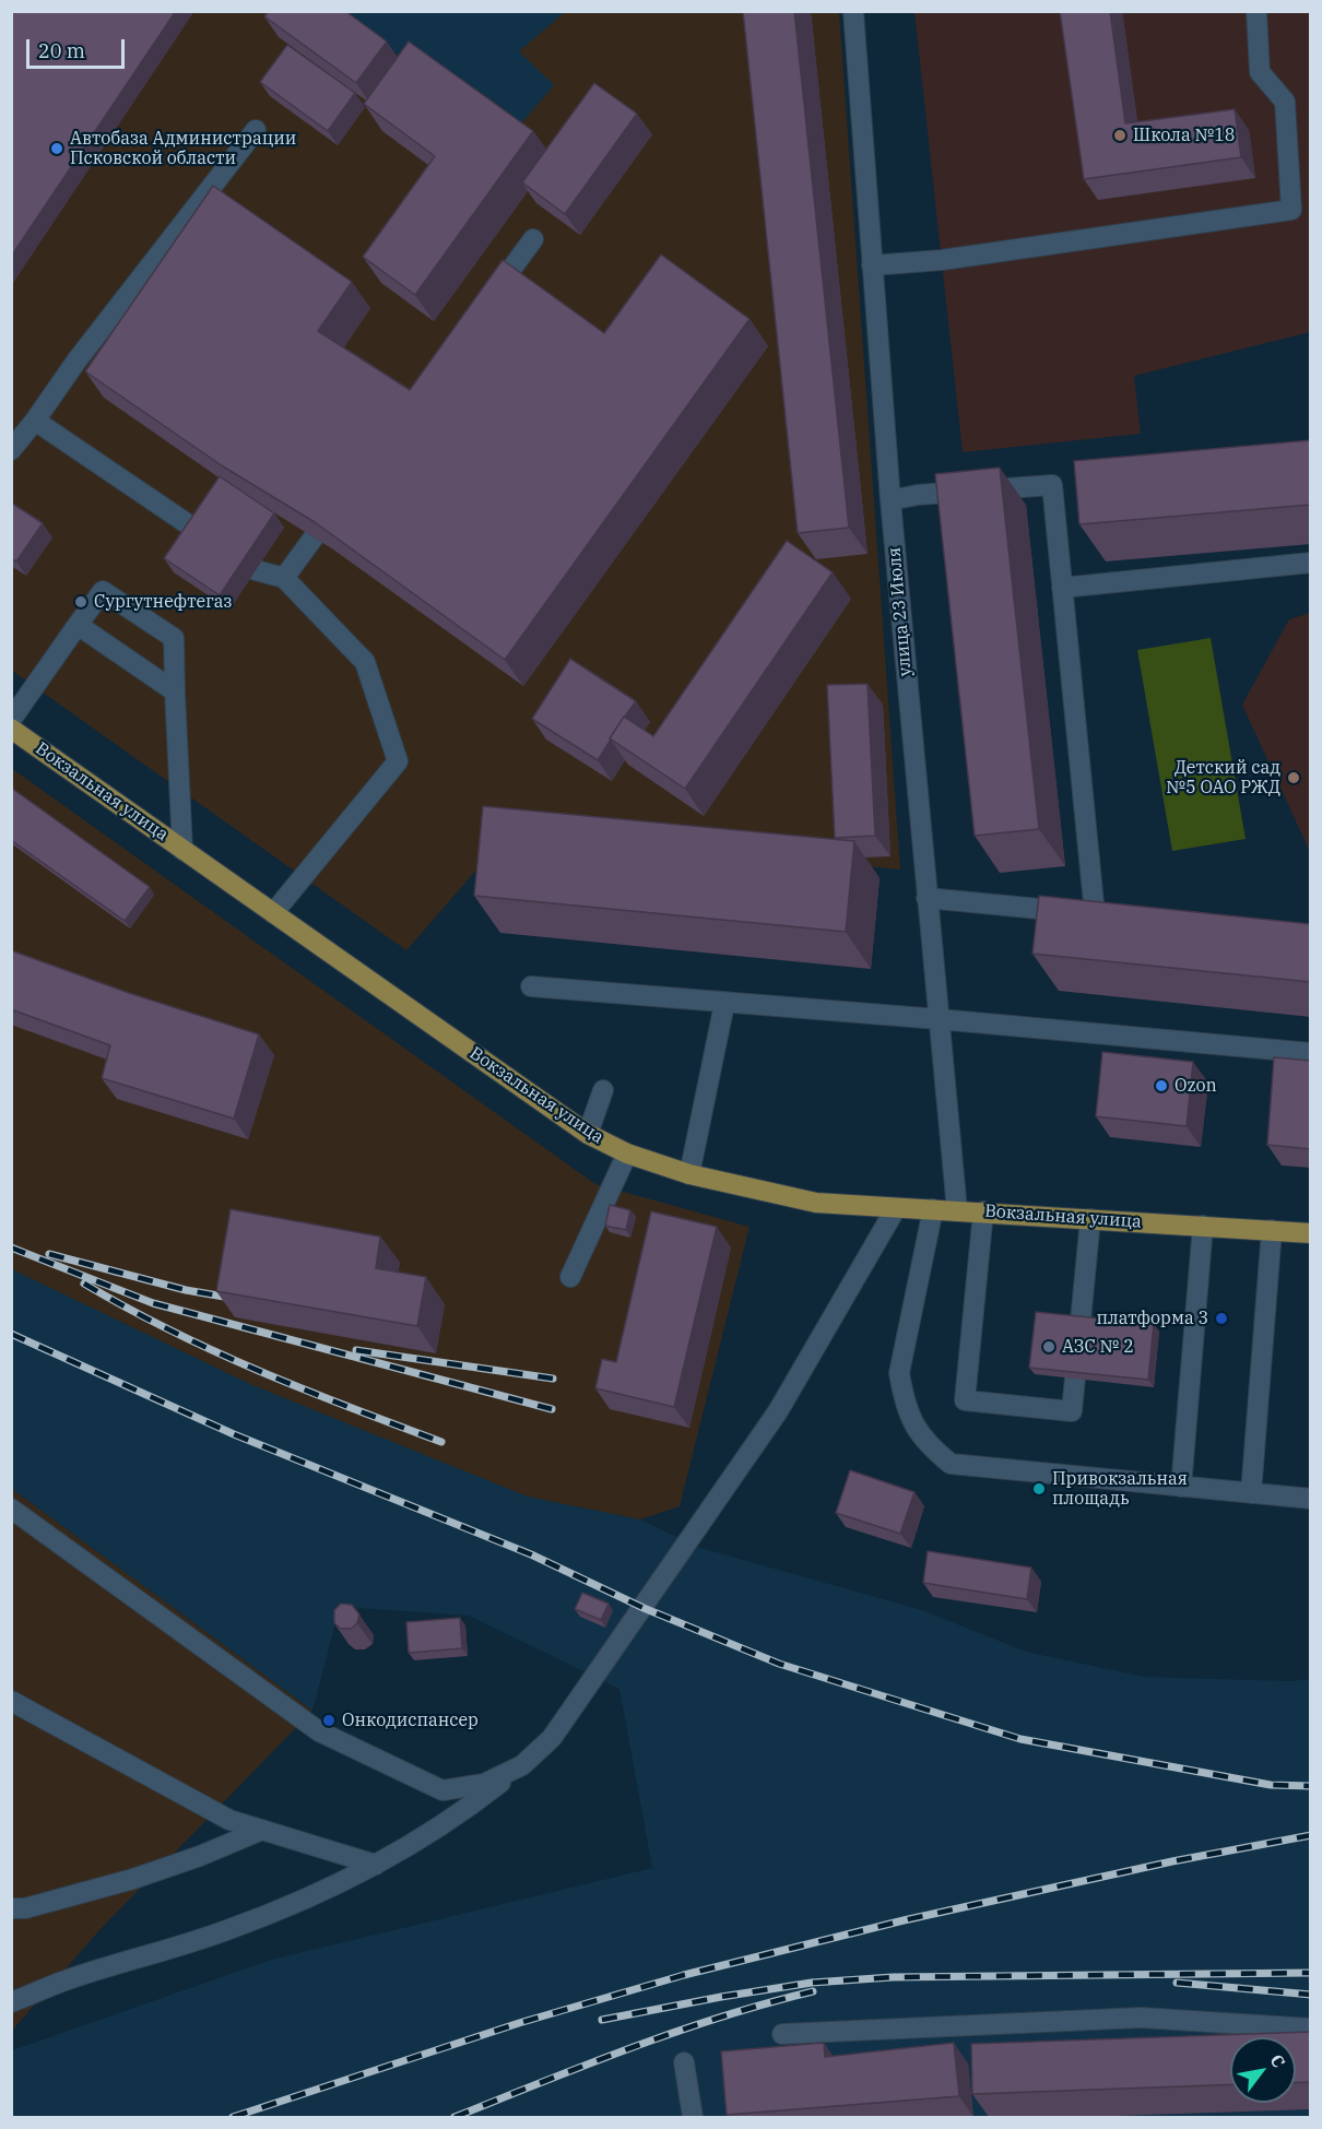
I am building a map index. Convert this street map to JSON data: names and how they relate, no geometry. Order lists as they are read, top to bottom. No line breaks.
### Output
{"streets":{"main road":["Вокзальная улица"],"street":["улица 23 Июля"]},"crossings":[["улица 23 Июля","Вокзальная улица"]],"places":["Школа №18","Автобаза Администрации Псковской области","Сургутнефтегаз","Детский сад №5 ОАО РЖД","Ozon","платформа 3","АЗС № 2","Привокзальная площадь","Онкодиспансер"],"scale_bar":"20 m","north":"top right"}
